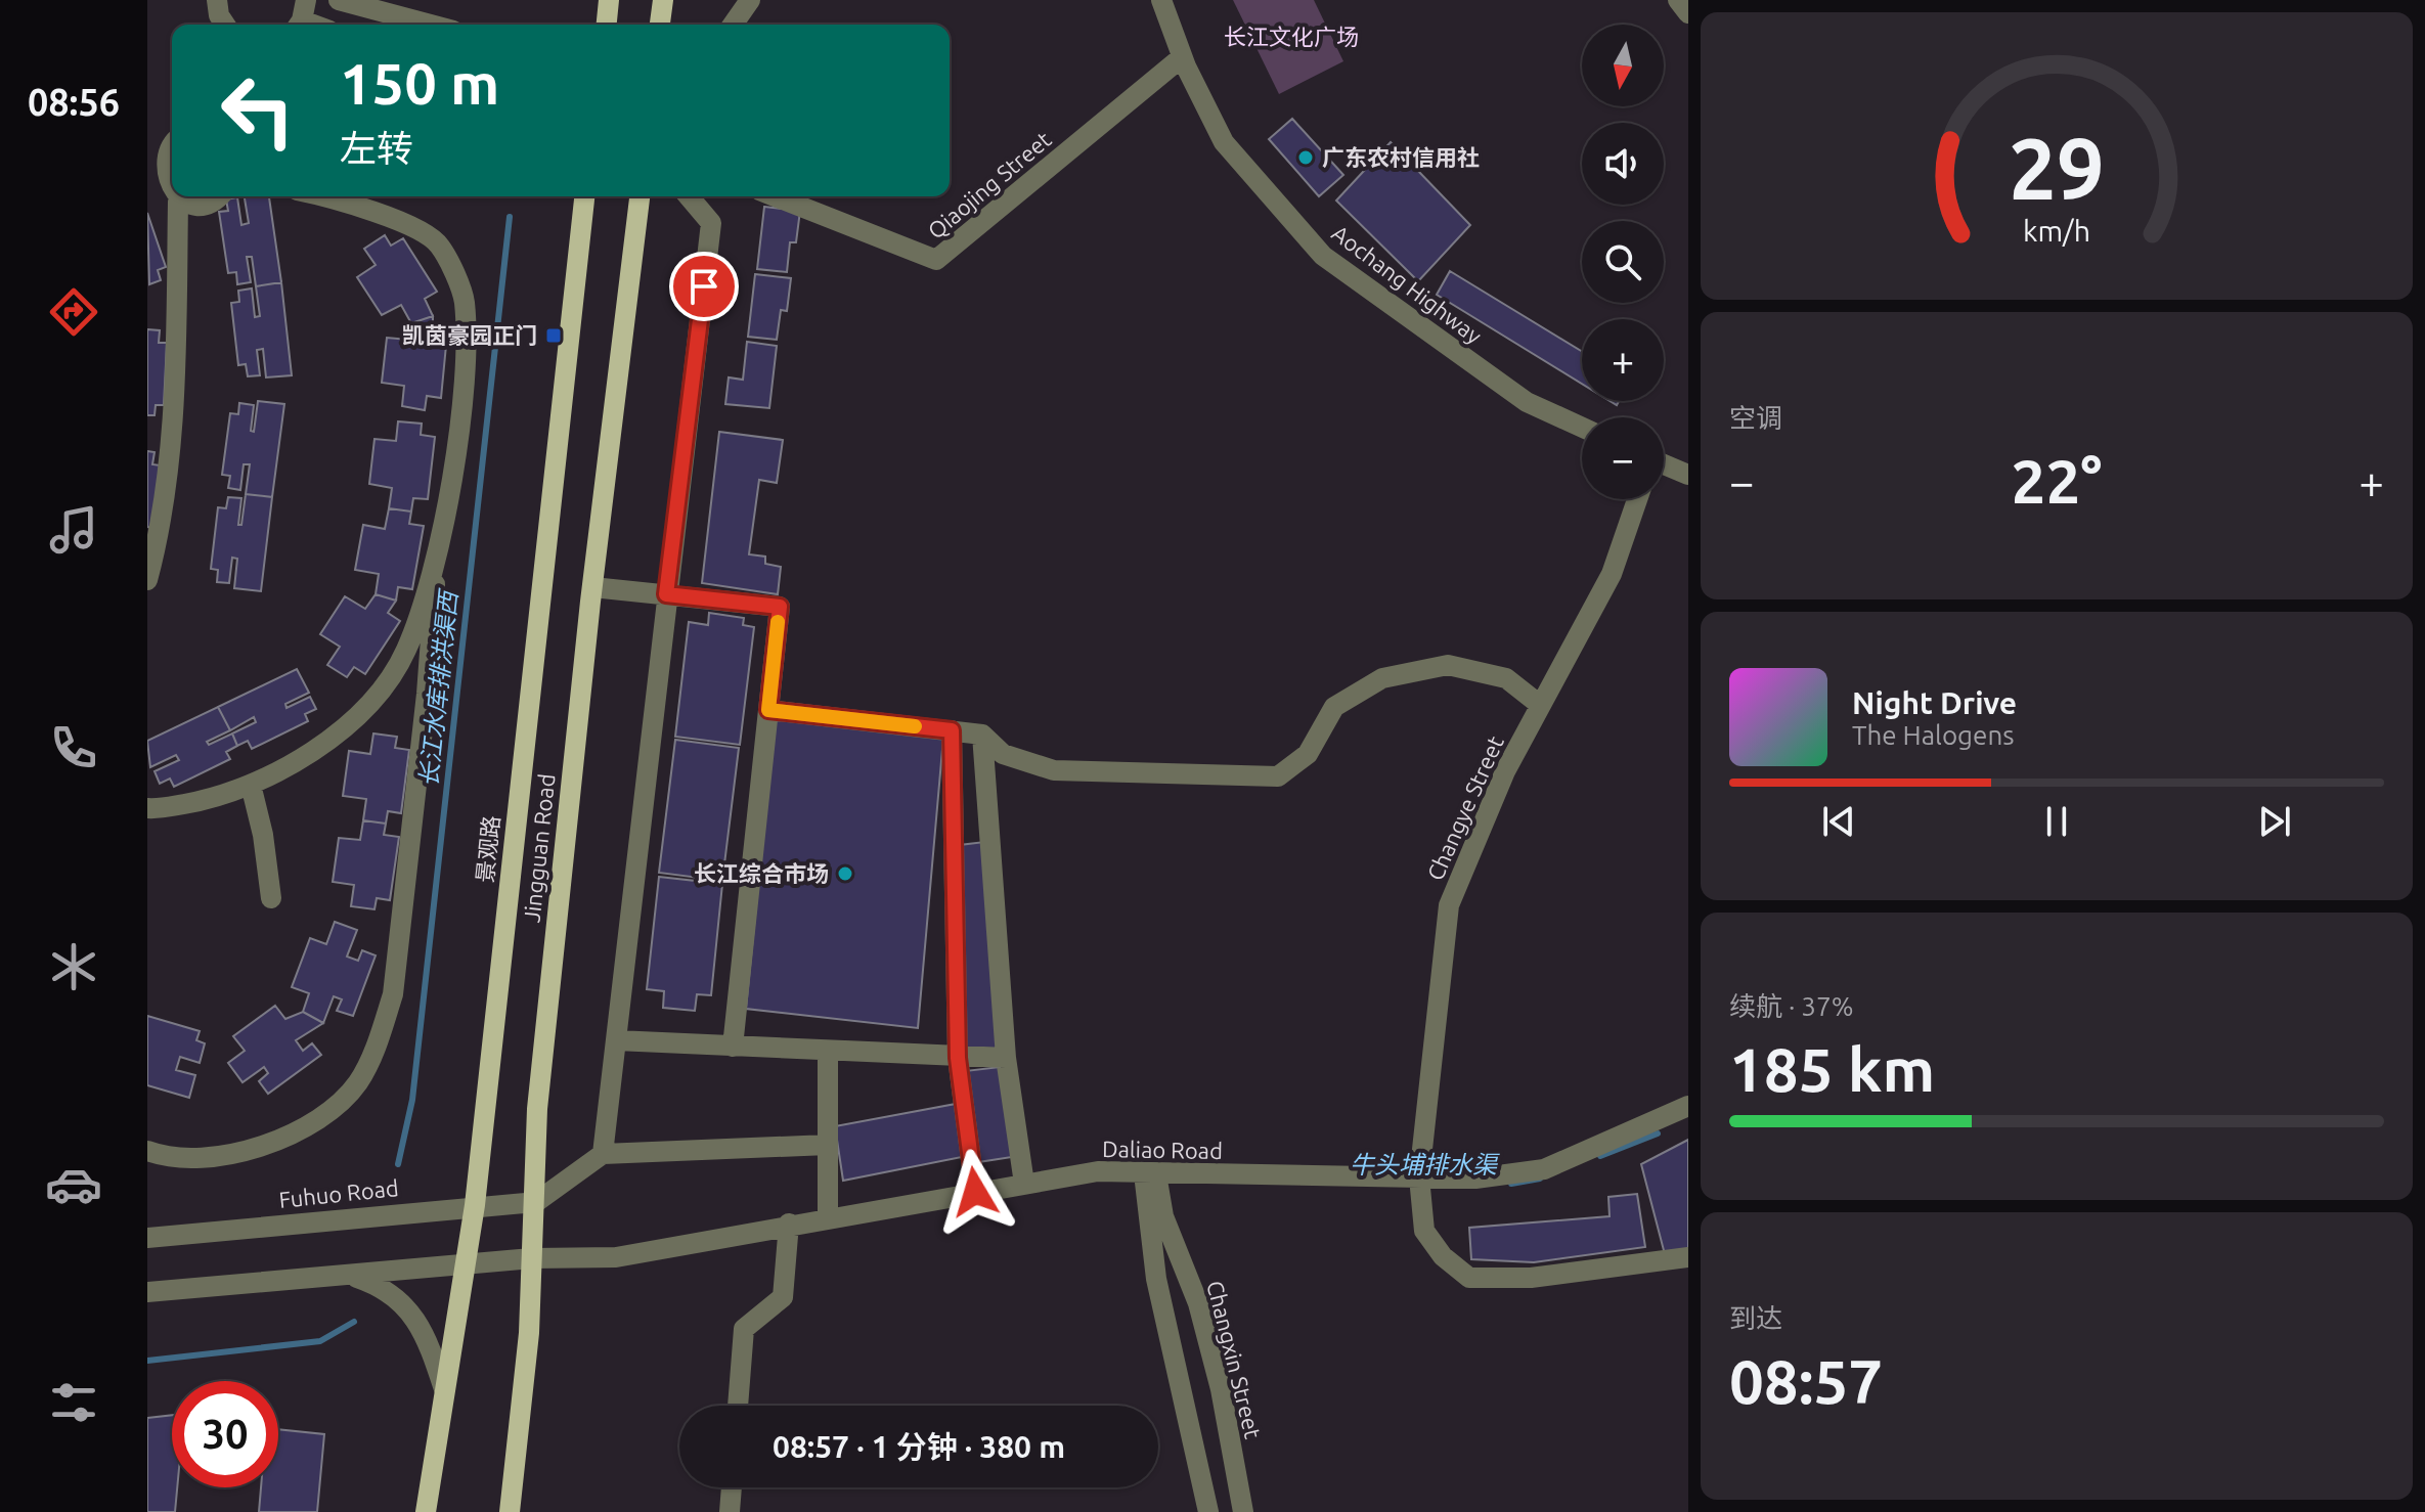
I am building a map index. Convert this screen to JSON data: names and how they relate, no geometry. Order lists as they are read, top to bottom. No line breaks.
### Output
{"streets":{"main road":["Jingguan Road","景观路"],"street":["Qiaojing Street","Aochang Highway","Changye Street","Daliao Road","Fuhuo Road","Changxin Street"]},"crossings":[["Qiaojing Street","Aochang Highway"],["Changye Street","Daliao Road"],["Jingguan Road","Daliao Road"],["Jingguan Road","Fuhuo Road"],["景观路","Fuhuo Road"],["Daliao Road","Changxin Street"]],"water":["长江水库排洪渠西","牛头埔排水渠"],"parks":["长江文化广场"],"places":{"other":["广东农村信用社","长江综合市场"],"transit":["凯茵豪园正门"]},"north":"bottom","page":{"tabs":"08:56","map_buttons":["+","−"],"turn":["150 m","左转"],"tile":["空调",["续航 · 37%","185 km"],["到达","08:57"]],"heat":["−","22°","+"],"song":["Night Drive","The Halogens"],"limit":"30","trip":"08:57 · 1 分钟 · 380 m","gauge":["29","km/h"]}}
